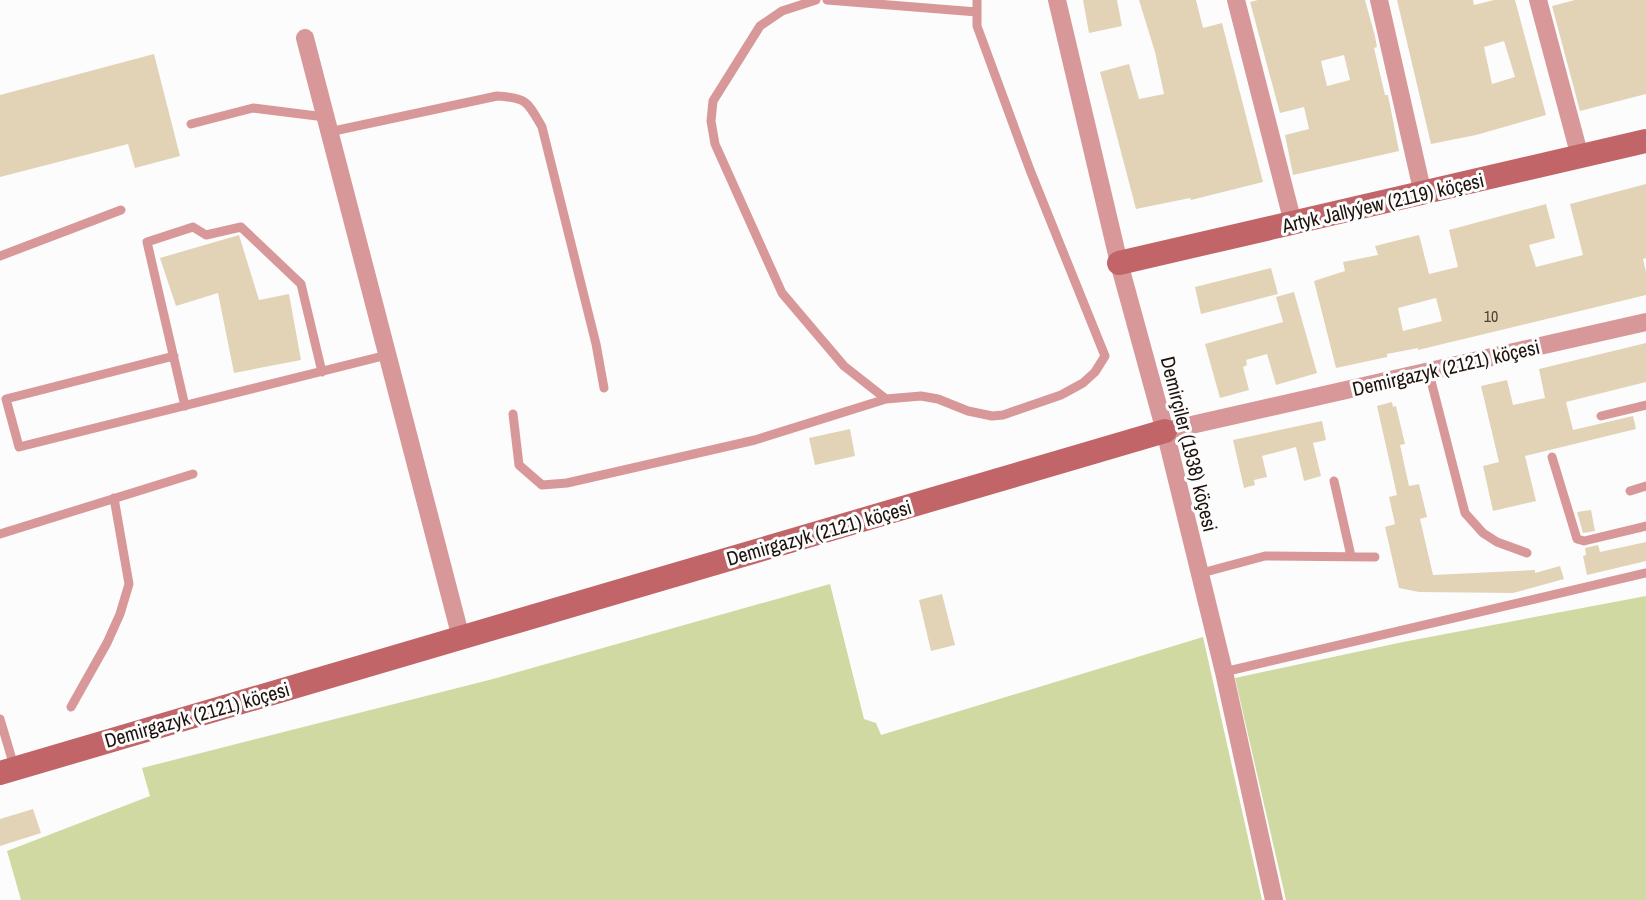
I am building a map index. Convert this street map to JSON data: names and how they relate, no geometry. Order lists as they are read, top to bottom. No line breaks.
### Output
{"streets":{"street":["Artyk Jallyýew (2119) köçesi","Demirgazyk (2121) köçesi","Demirçiler (1938) köçesi"]},"crossings":[["Artyk Jallyýew (2119) köçesi","Demirçiler (1938) köçesi"],["Demirgazyk (2121) köçesi","Demirçiler (1938) köçesi"]],"house_numbers":["10"]}
